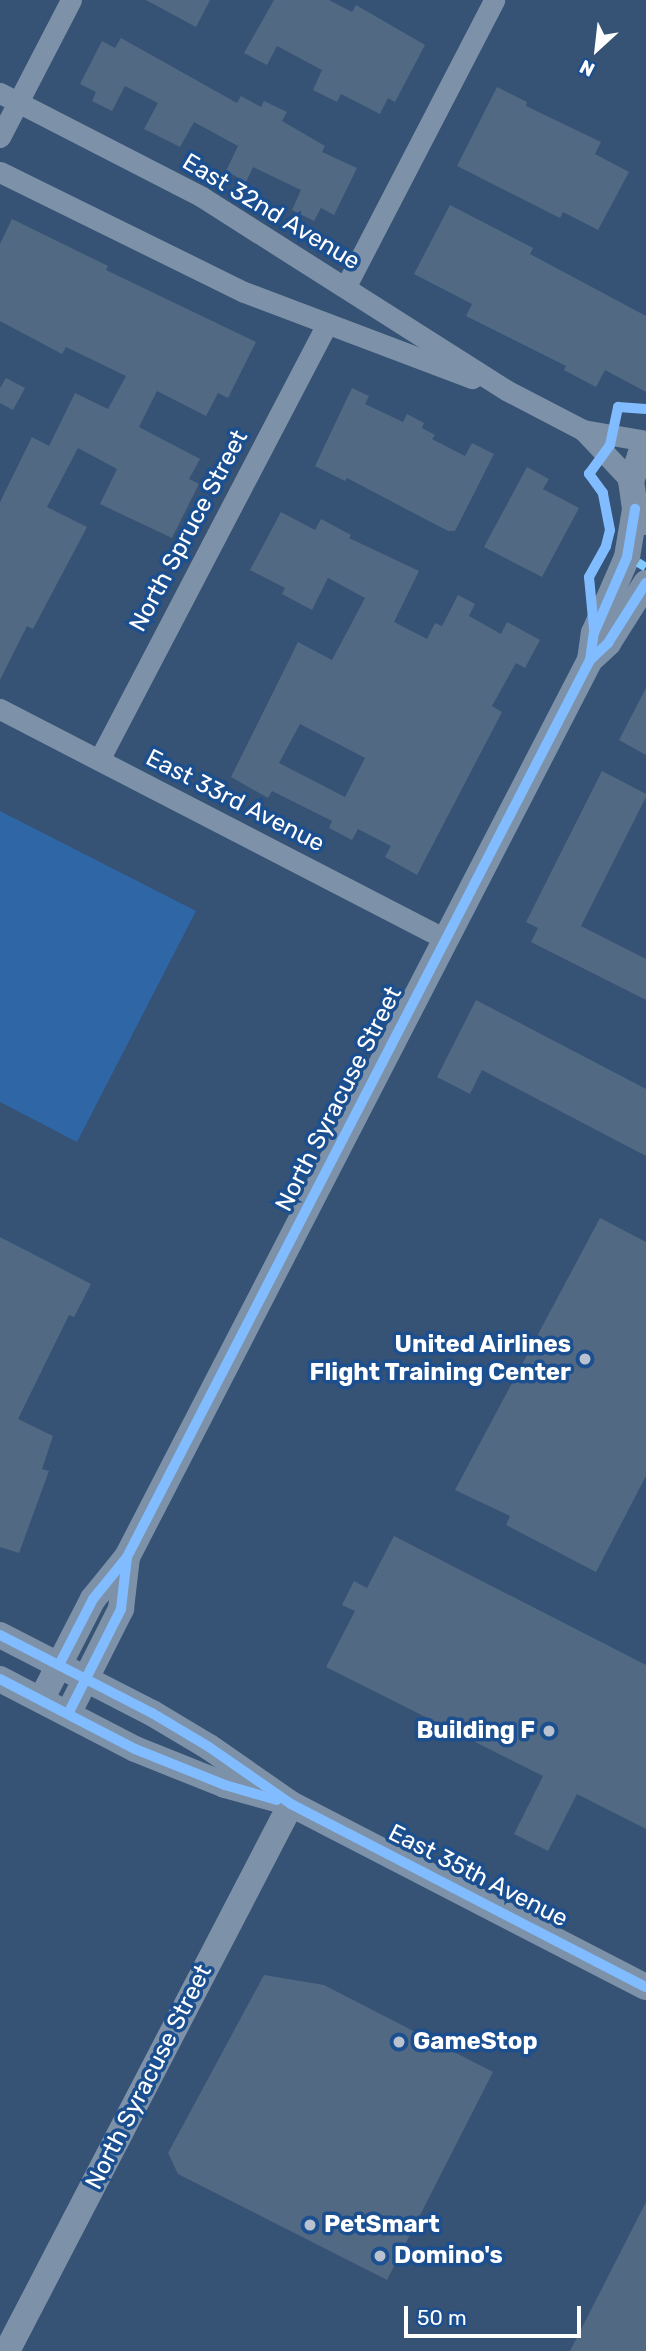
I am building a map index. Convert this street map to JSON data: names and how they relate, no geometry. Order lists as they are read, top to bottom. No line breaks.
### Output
{"streets":{"street":["East 32nd Avenue","North Spruce Street","East 33rd Avenue","North Syracuse Street","East 35th Avenue"]},"crossings":[["East 32nd Avenue","North Spruce Street"],["East 32nd Avenue","North Syracuse Street"],["North Spruce Street","East 33rd Avenue"],["East 33rd Avenue","North Syracuse Street"],["North Syracuse Street","East 35th Avenue"]],"places":["United Airlines Flight Training Center","Building F","GameStop","PetSmart","Domino's"],"scale_bar":"50 m","north":"bottom left"}
